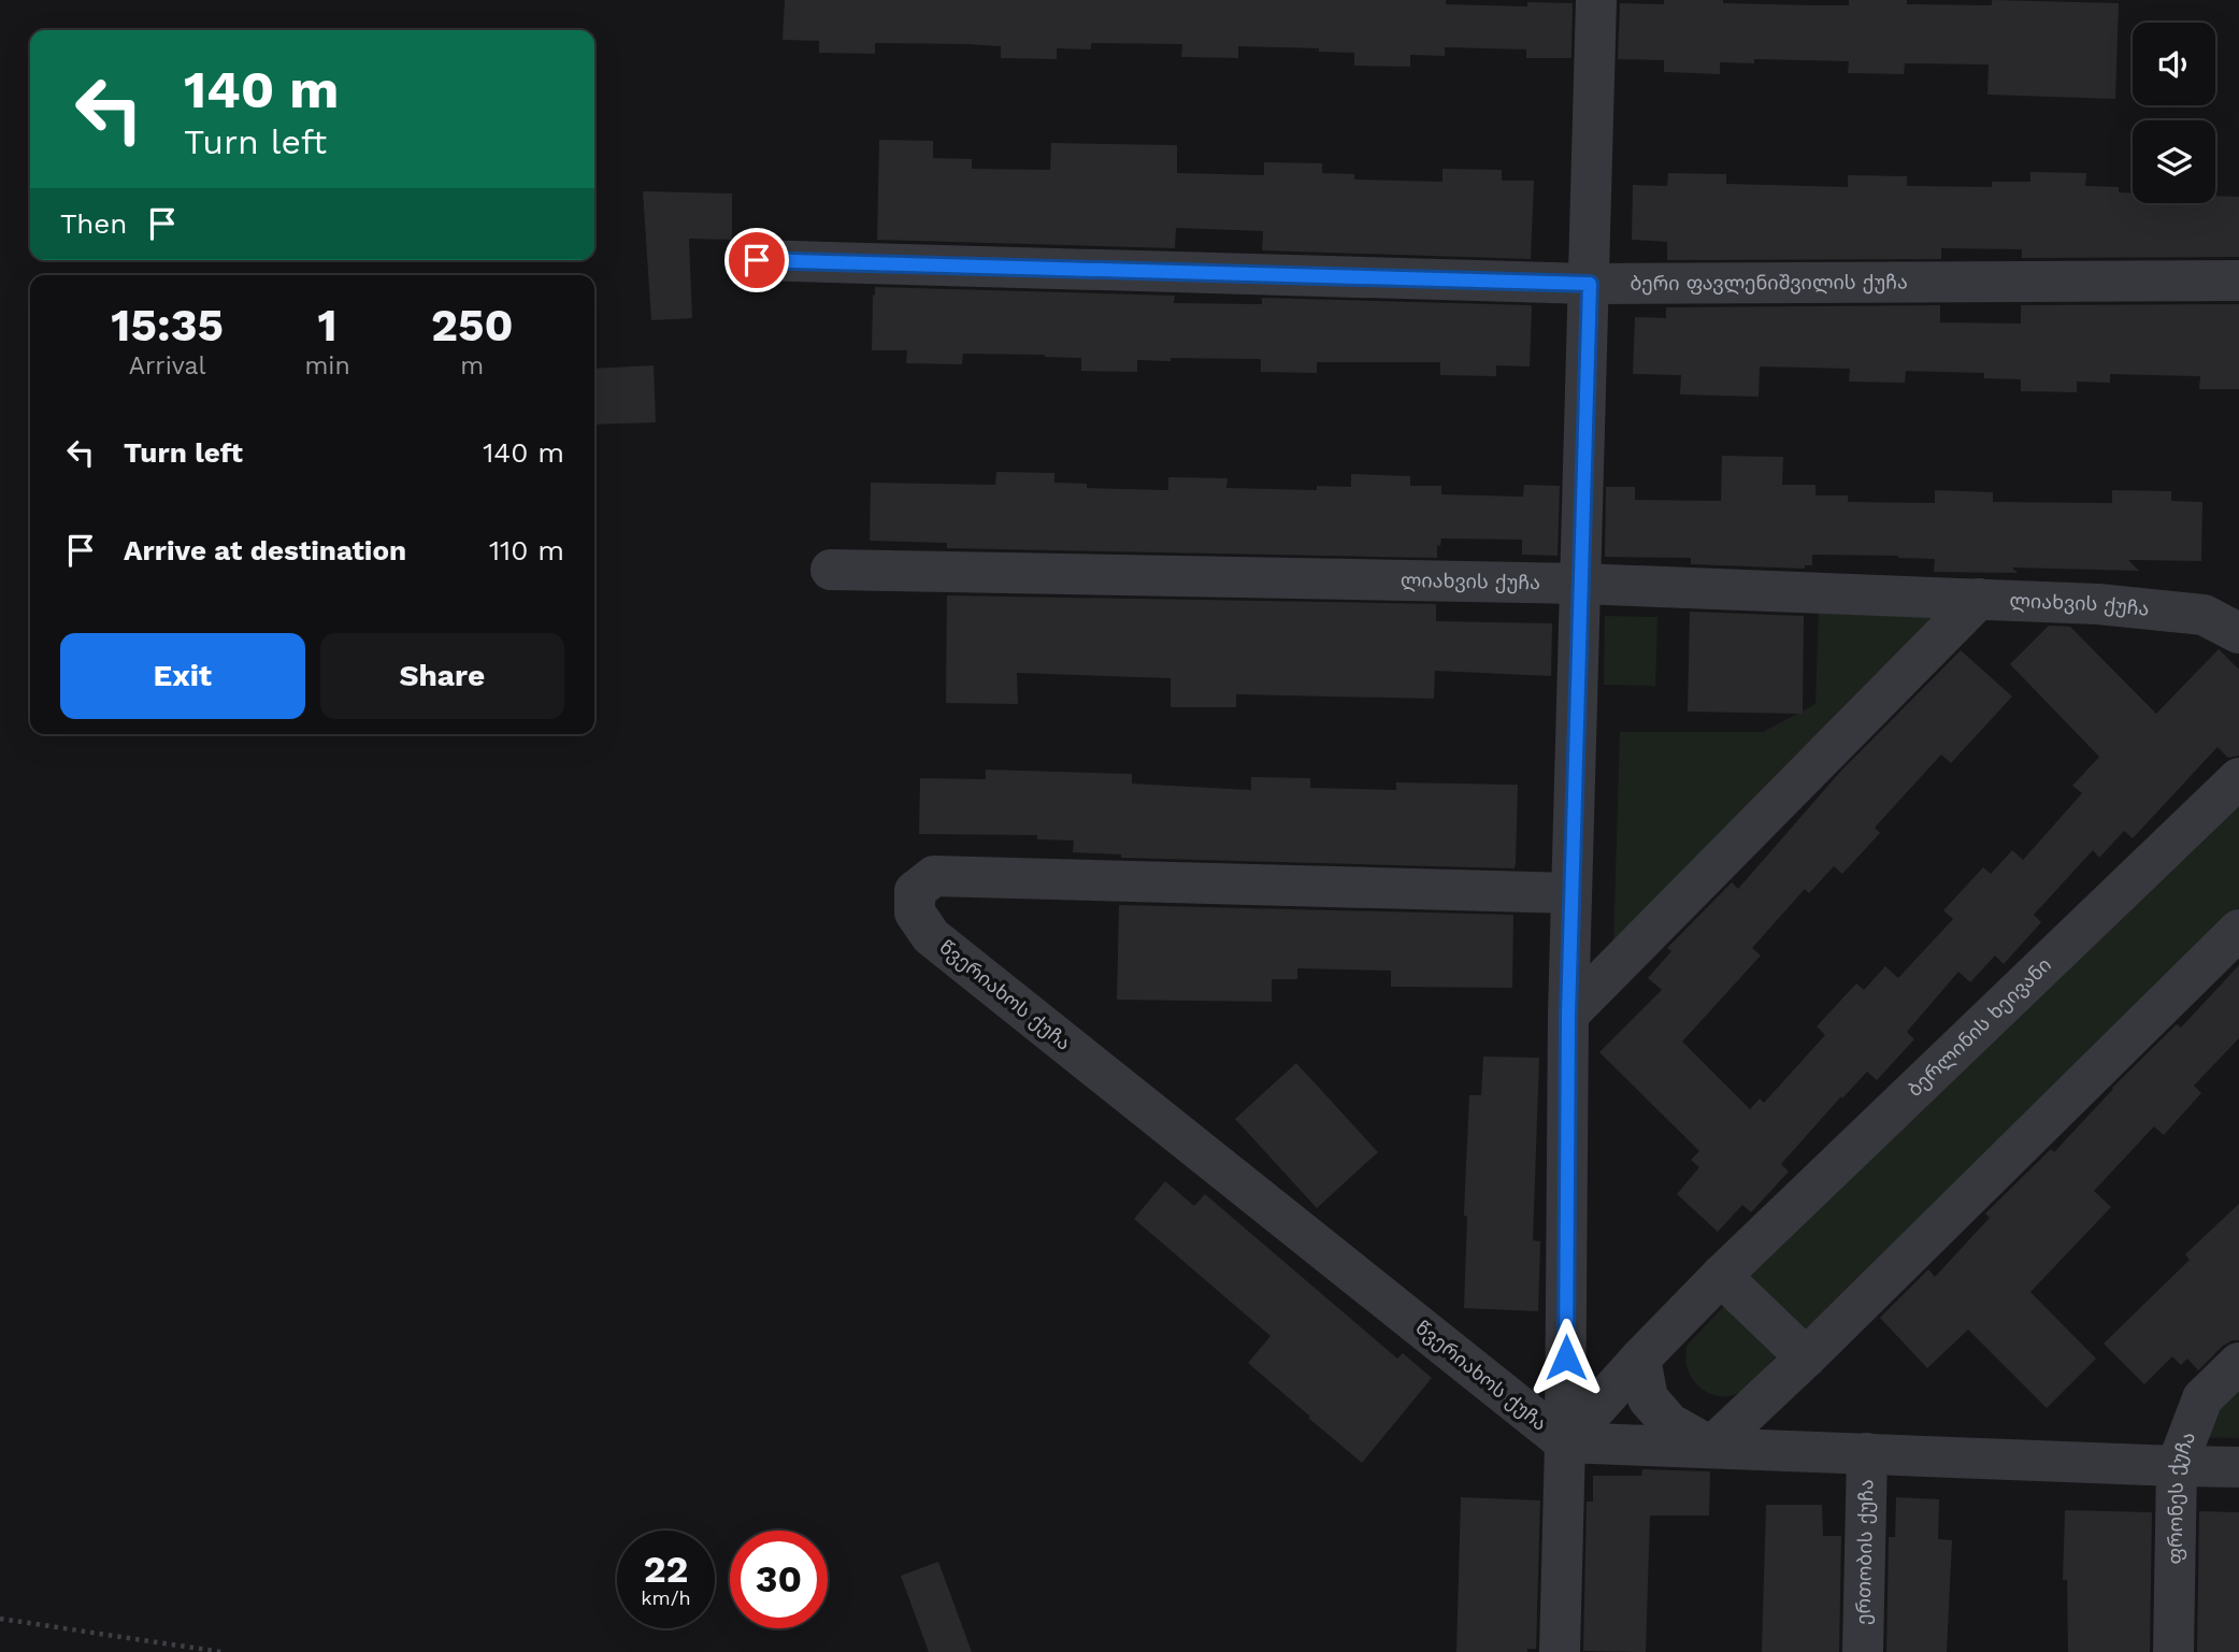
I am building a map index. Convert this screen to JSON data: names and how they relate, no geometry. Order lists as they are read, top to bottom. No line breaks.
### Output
{"streets":{"street":["ბერი ფავლენიშვილის ქუჩა","ლიახვის ქუჩა","წვერიახოს ქუჩა","ბერლინის ხეივანი","ფრონეს ქუჩა","ერთობის ქუჩა"]},"crossings":[["წვერიახოს ქუჩა","ბერლინის ხეივანი"]],"page":{"turn":["140 m","Turn left"],"then":"Then","eta":["15:35","Arrival","1","min","250","m"],"list":[{"name":"Turn left","value":"140 m"},{"name":"Arrive at destination","value":"110 m"}],"buttons":["Exit","Share"],"speed":"22 km/h","limit":"30"}}
